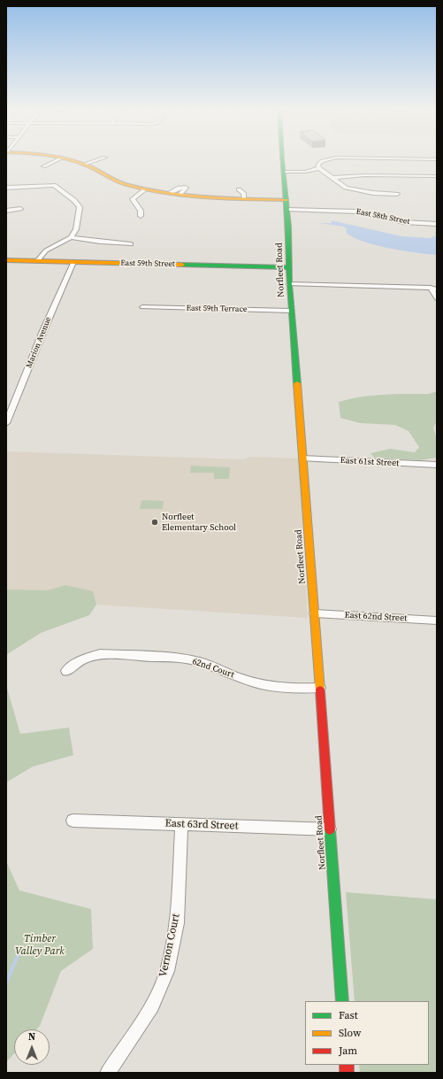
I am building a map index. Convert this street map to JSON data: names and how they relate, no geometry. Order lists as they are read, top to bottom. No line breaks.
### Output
{"streets":{"street":["East 58th Street","East 59th Street","Norfleet Road","East 59th Terrace","Marion Avenue","East 61st Street","East 62nd Street","62nd Court","East 63rd Street","Vernon Court"]},"crossings":[["East 58th Street","Norfleet Road"],["East 59th Street","Norfleet Road"],["East 59th Street","Marion Avenue"],["Norfleet Road","East 59th Terrace"],["Norfleet Road","East 61st Street"],["Norfleet Road","East 62nd Street"],["Norfleet Road","62nd Court"],["Norfleet Road","East 63rd Street"],["East 63rd Street","Vernon Court"]],"parks":["Timber Valley Park"],"places":["Norfleet Elementary School"],"legend":["Fast","Slow","Jam"],"north":"top"}
